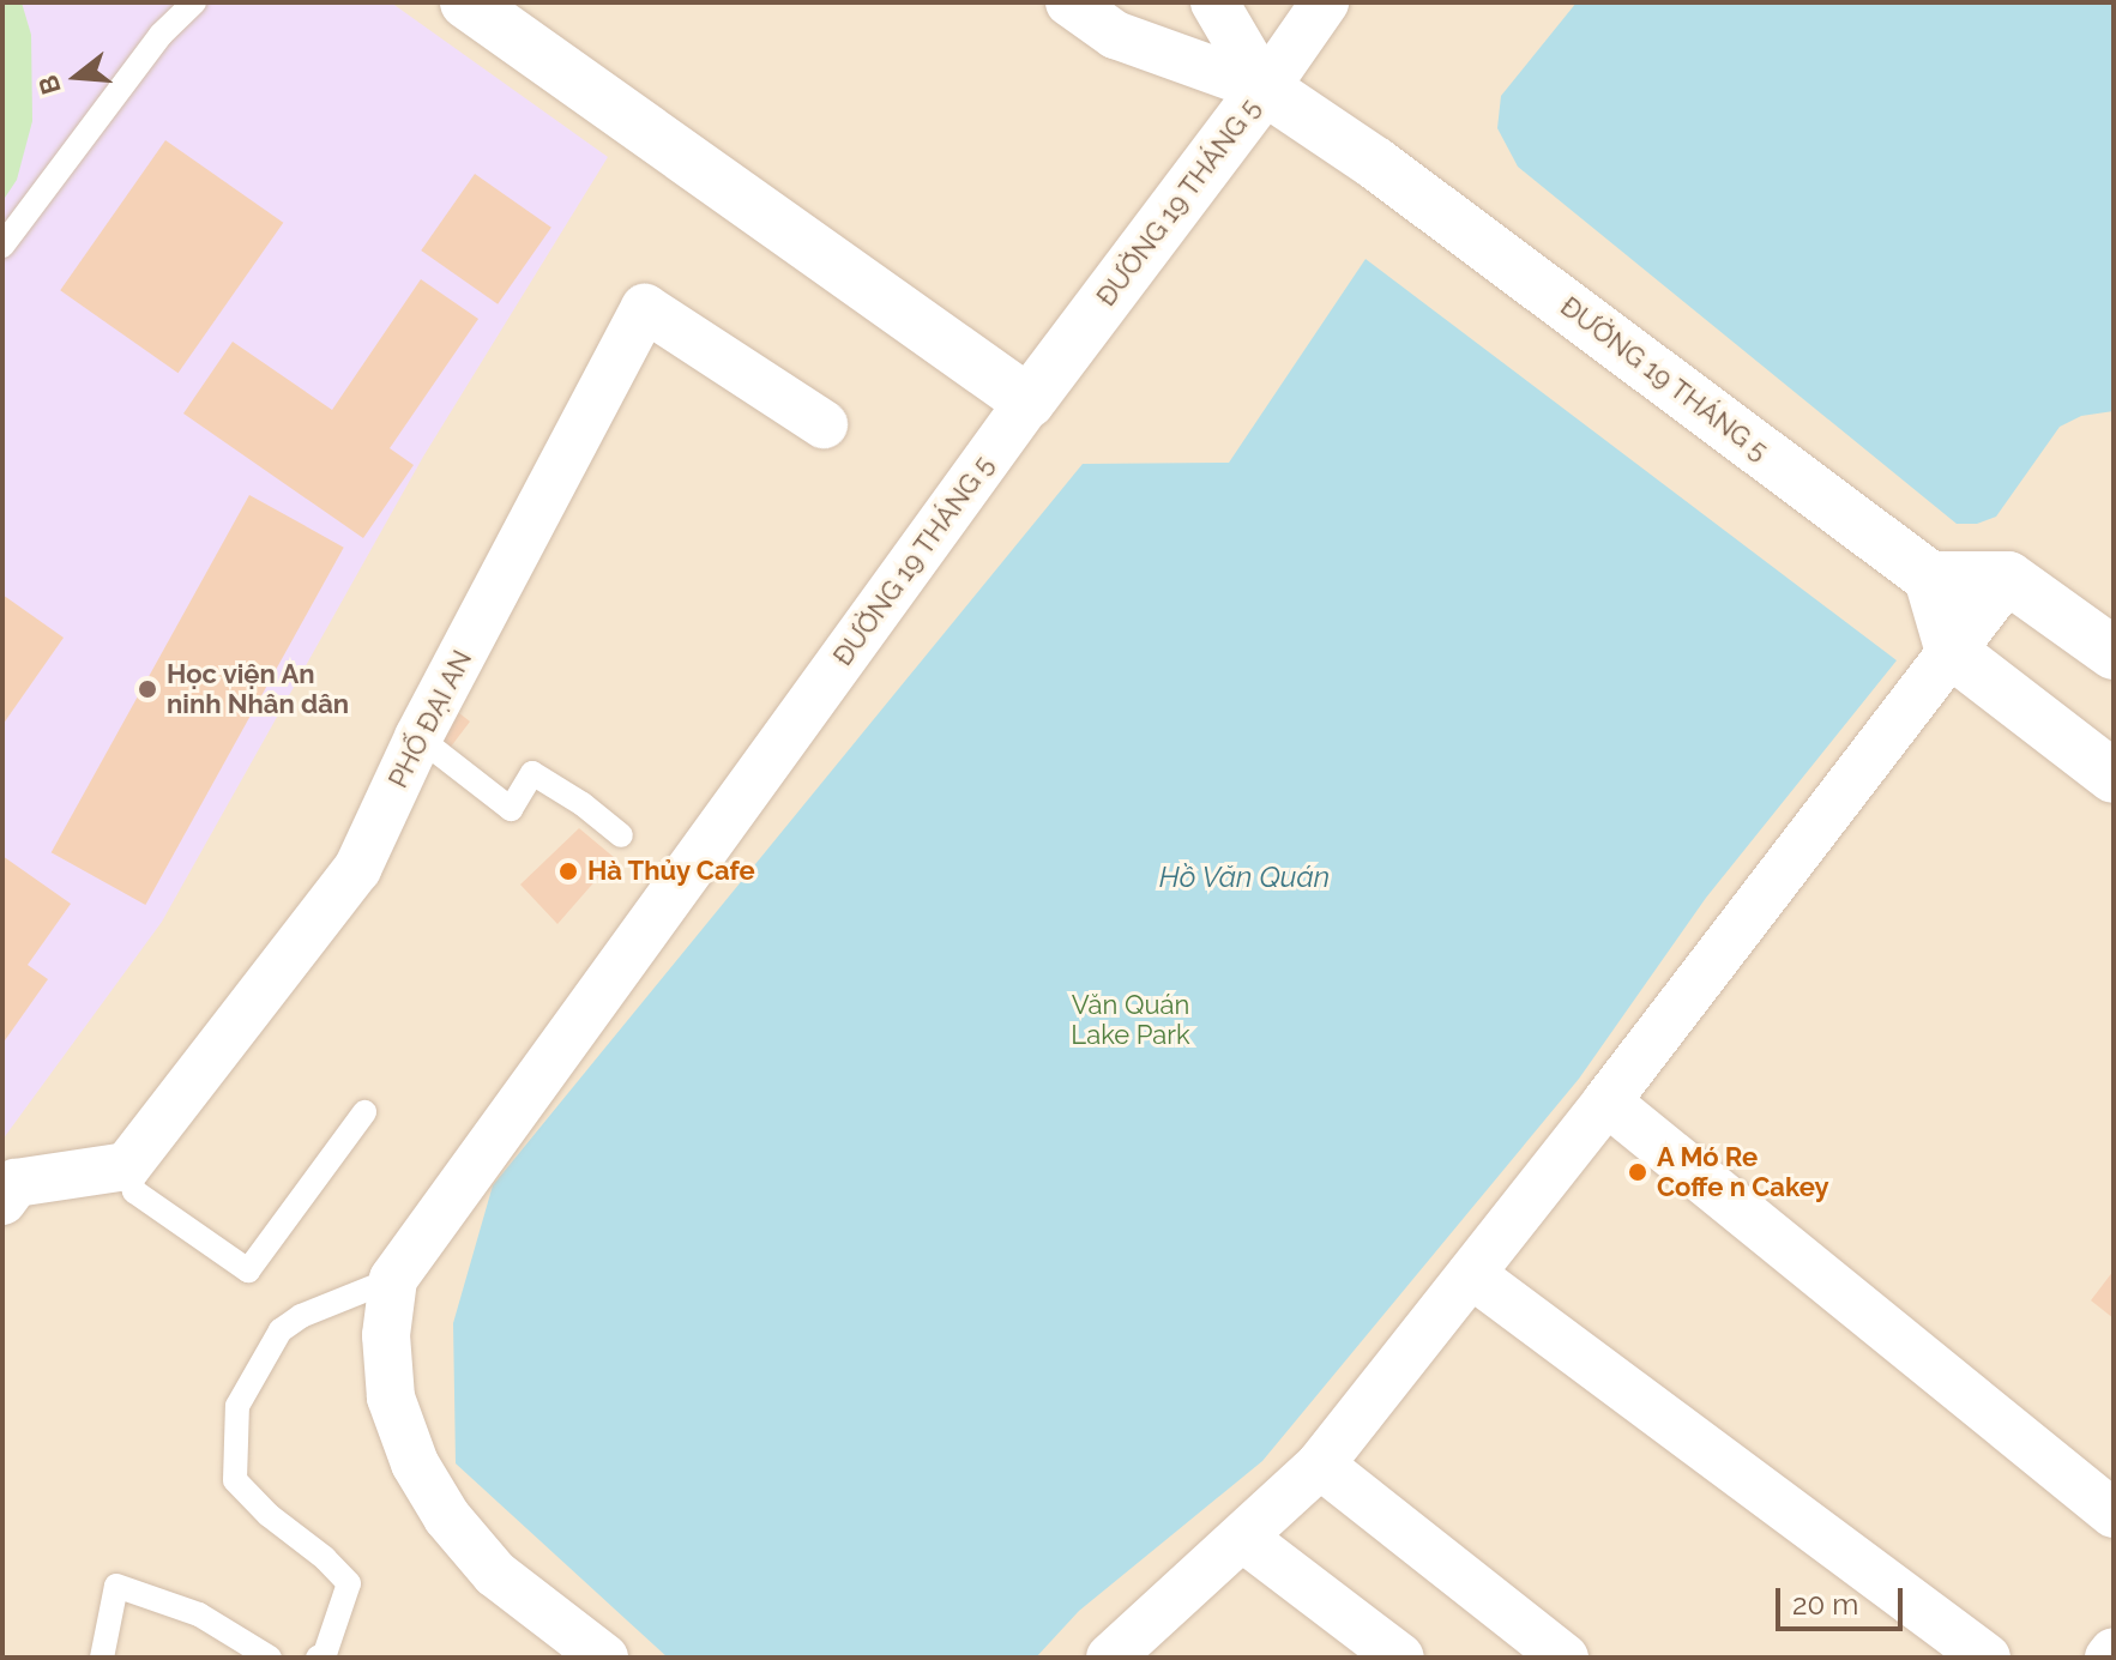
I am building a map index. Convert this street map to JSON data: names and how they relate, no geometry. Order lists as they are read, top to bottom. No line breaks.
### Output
{"streets":{"street":["ĐƯỜNG 19 THÁNG 5","PHỐ ĐẠI AN"]},"water":["Hồ Văn Quán"],"parks":["Văn Quán Lake Park"],"places":["Học viện An ninh Nhân dân","Hà Thủy Cafe","A Mó Re Coffe n Cakey"],"scale_bar":"20 m","north":"left"}
